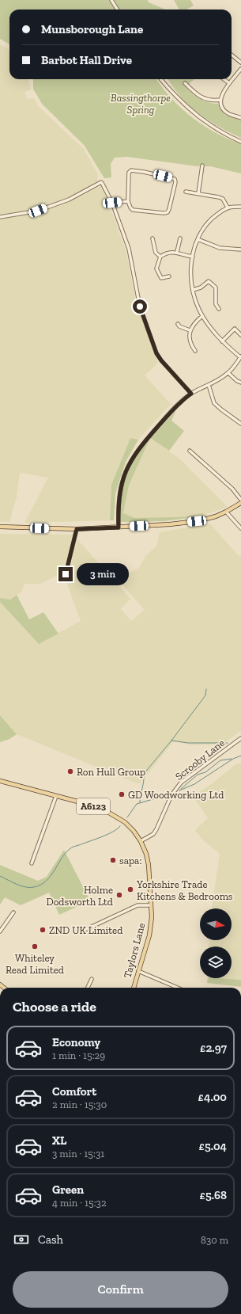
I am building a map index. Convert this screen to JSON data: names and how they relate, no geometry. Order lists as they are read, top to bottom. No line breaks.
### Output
{"streets":{"main road":["A6123","Taylors Lane"],"street":["Scrooby Lane"]},"crossings":[["Scrooby Lane","A6123"],["Scrooby Lane","Taylors Lane"],["A6123","Taylors Lane"]],"parks":["Bassingthorpe Spring"],"places":["Ron Hull Group","GD Woodworking Ltd","sapa:","Yorkshire Trade Kitchens & Bedrooms","Holme Dodsworth Ltd","ZND UK Limited","Whiteley Read Limited"],"north":"right","page":{"banner":["Munsborough Lane","Barbot Hall Drive"],"bubble":"3 min","heading":"Choose a ride","list":[{"name":"Economy","note":"1 min · 15:29","value":"£2.97"},{"name":"Comfort","note":"2 min · 15:30","value":"£4.00"},{"name":"XL","note":"3 min · 15:31","value":"£5.04"},{"name":"Green","note":"4 min · 15:32","value":"£5.68"}],"pay":["Cash","830 m"],"buttons":"Confirm"}}
